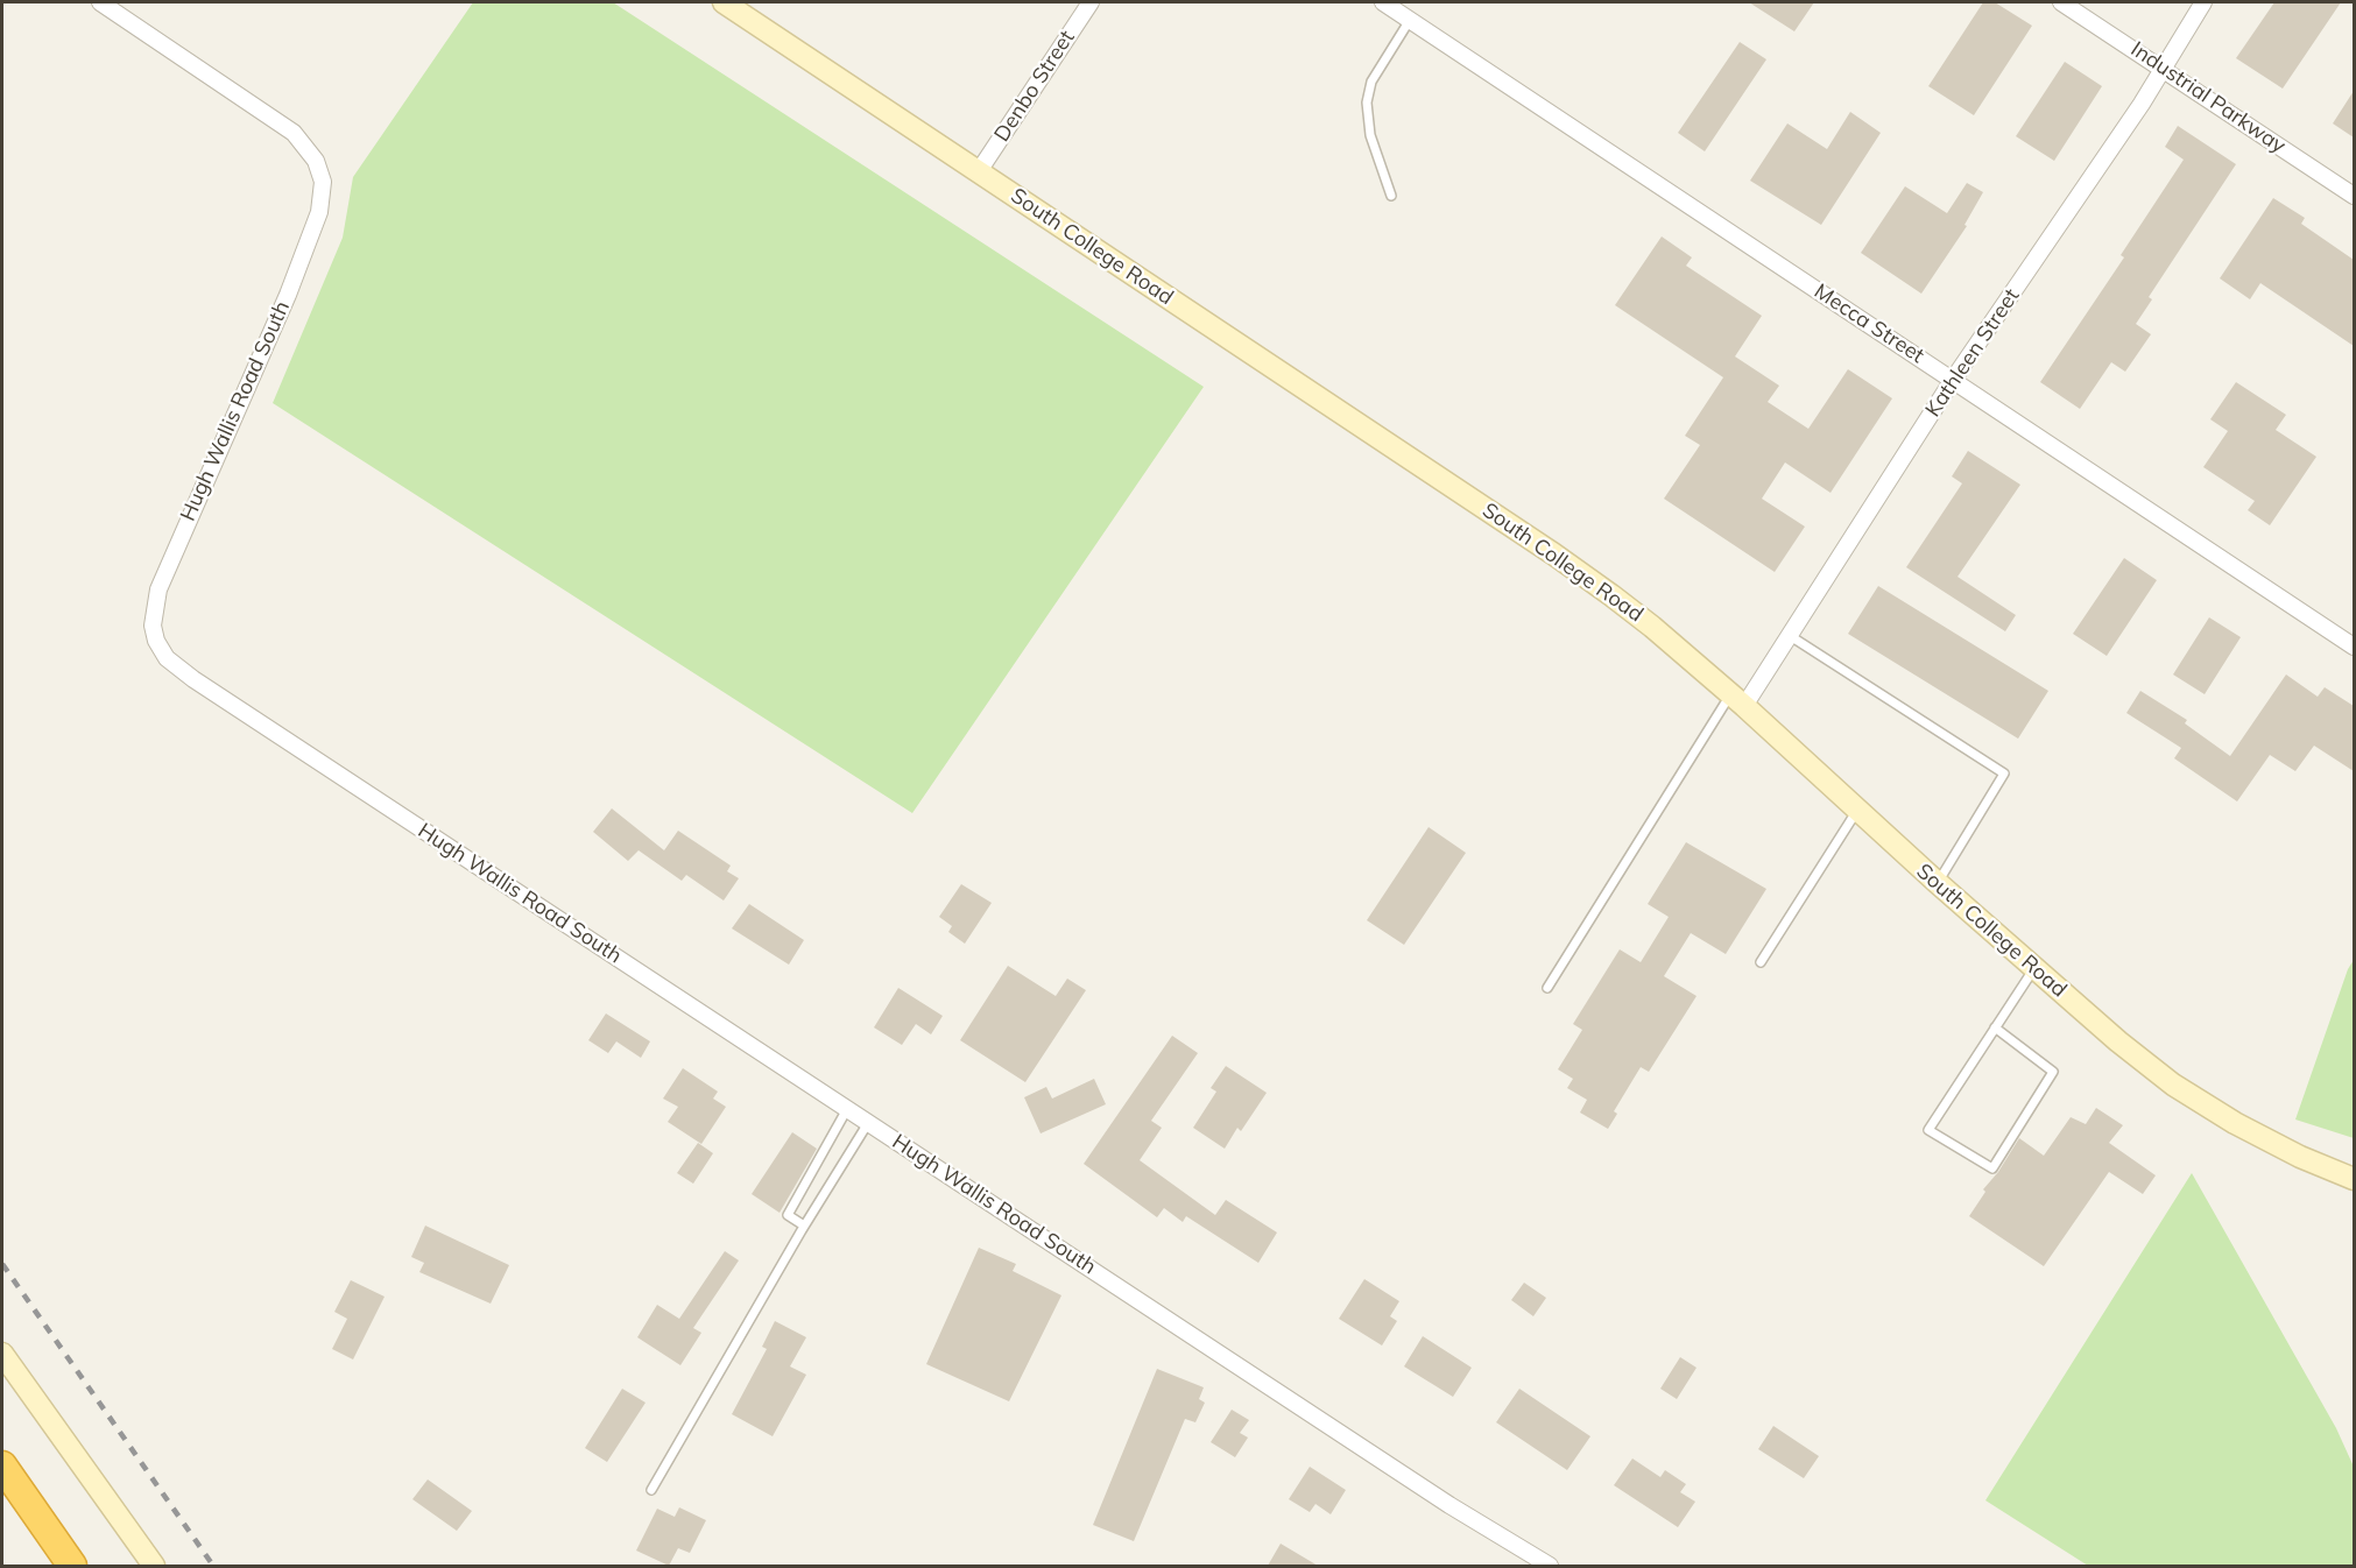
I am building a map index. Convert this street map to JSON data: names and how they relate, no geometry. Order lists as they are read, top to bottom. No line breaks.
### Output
{"streets":{"street":["Denbo Street","Industrial Parkway","South College Road","Mecca Street","Kathleen Street","Hugh Wallis Road South"]},"crossings":[["Denbo Street","South College Road"],["Industrial Parkway","Kathleen Street"],["South College Road","Kathleen Street"],["Mecca Street","Kathleen Street"]]}
